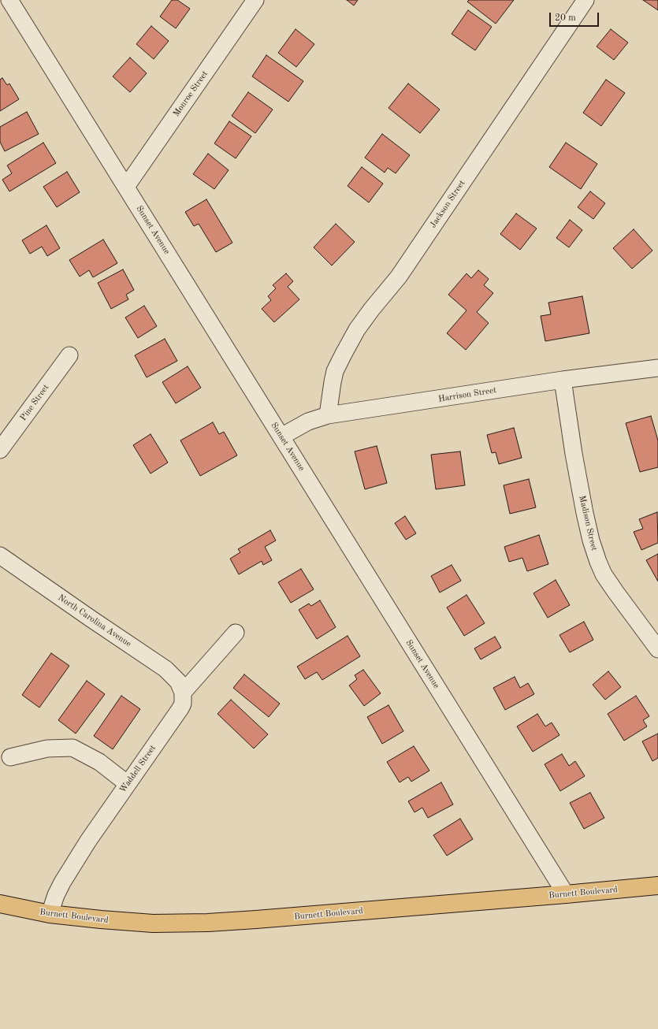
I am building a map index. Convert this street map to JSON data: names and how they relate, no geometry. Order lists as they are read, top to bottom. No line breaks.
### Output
{"streets":{"main road":["Burnett Boulevard"],"street":["Monroe Street","Jackson Street","Sunset Avenue","Harrison Street","Pine Street","Madison Street","North Carolina Avenue","Waddell Street"]},"crossings":[["Monroe Street","Sunset Avenue"],["Jackson Street","Harrison Street"],["Sunset Avenue","Harrison Street"],["Sunset Avenue","Burnett Boulevard"],["Harrison Street","Madison Street"],["North Carolina Avenue","Waddell Street"],["Waddell Street","Burnett Boulevard"]],"scale_bar":"20 m"}
